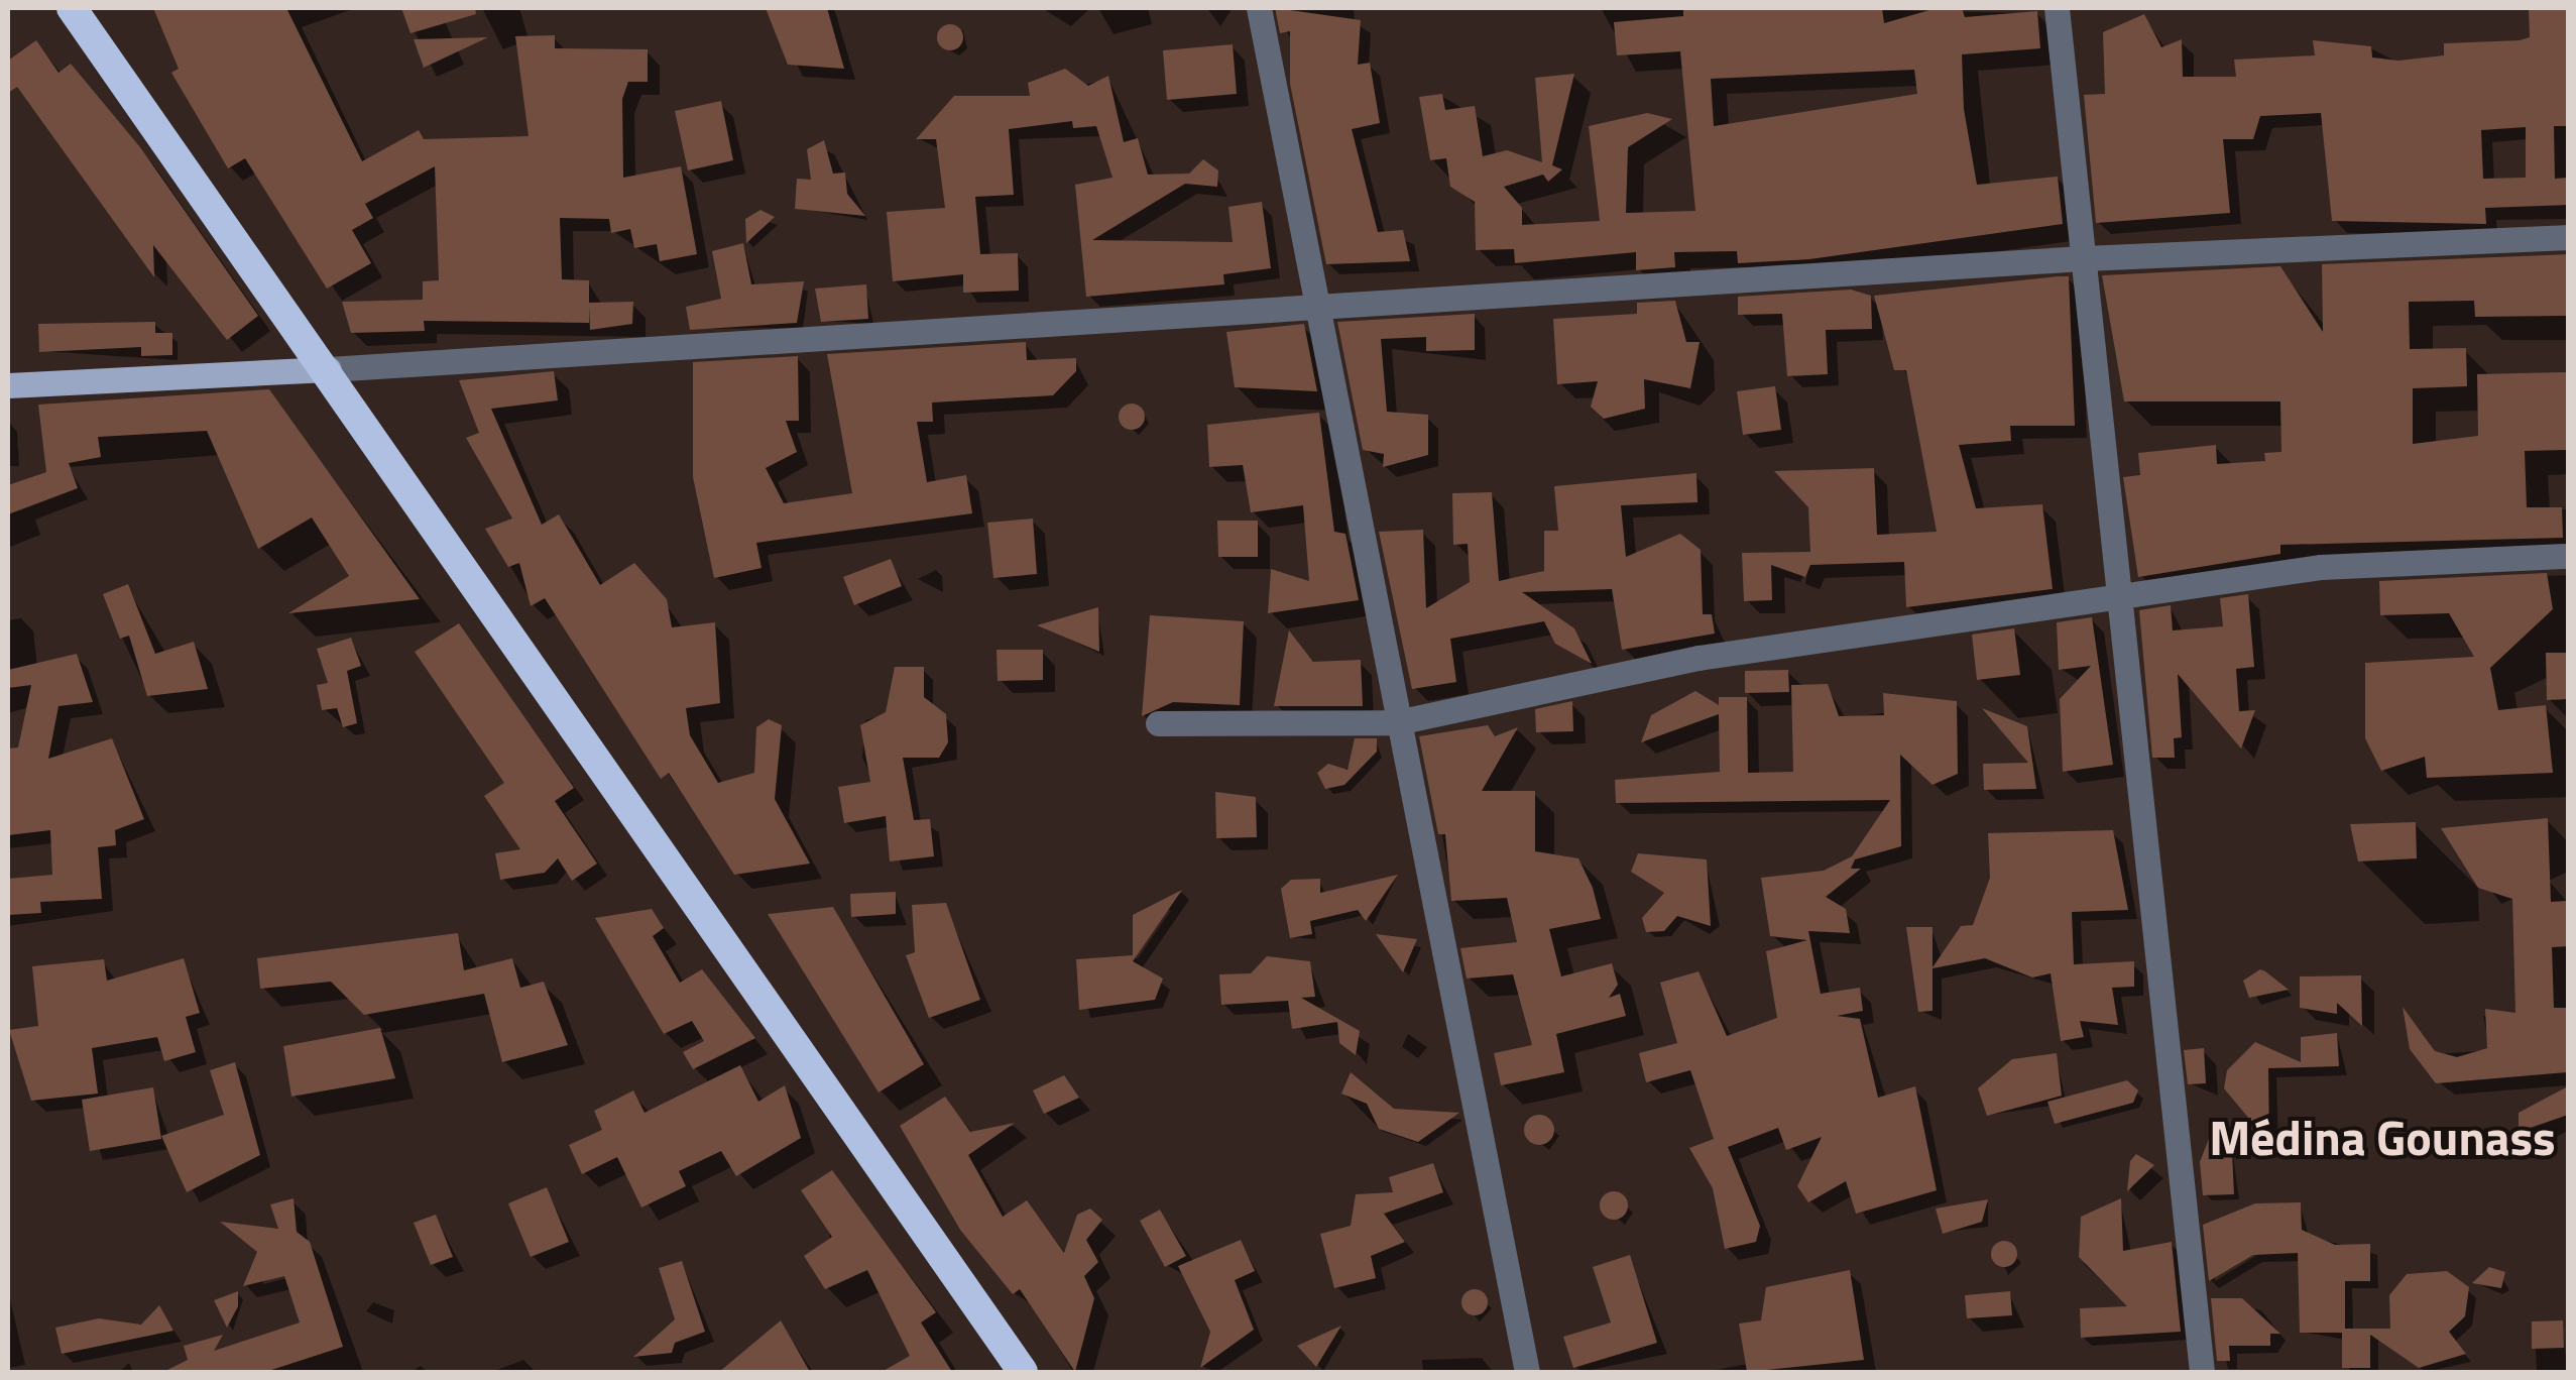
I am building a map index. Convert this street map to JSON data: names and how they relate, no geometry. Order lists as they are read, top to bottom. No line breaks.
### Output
{"districts":["Médina Gounass"]}
